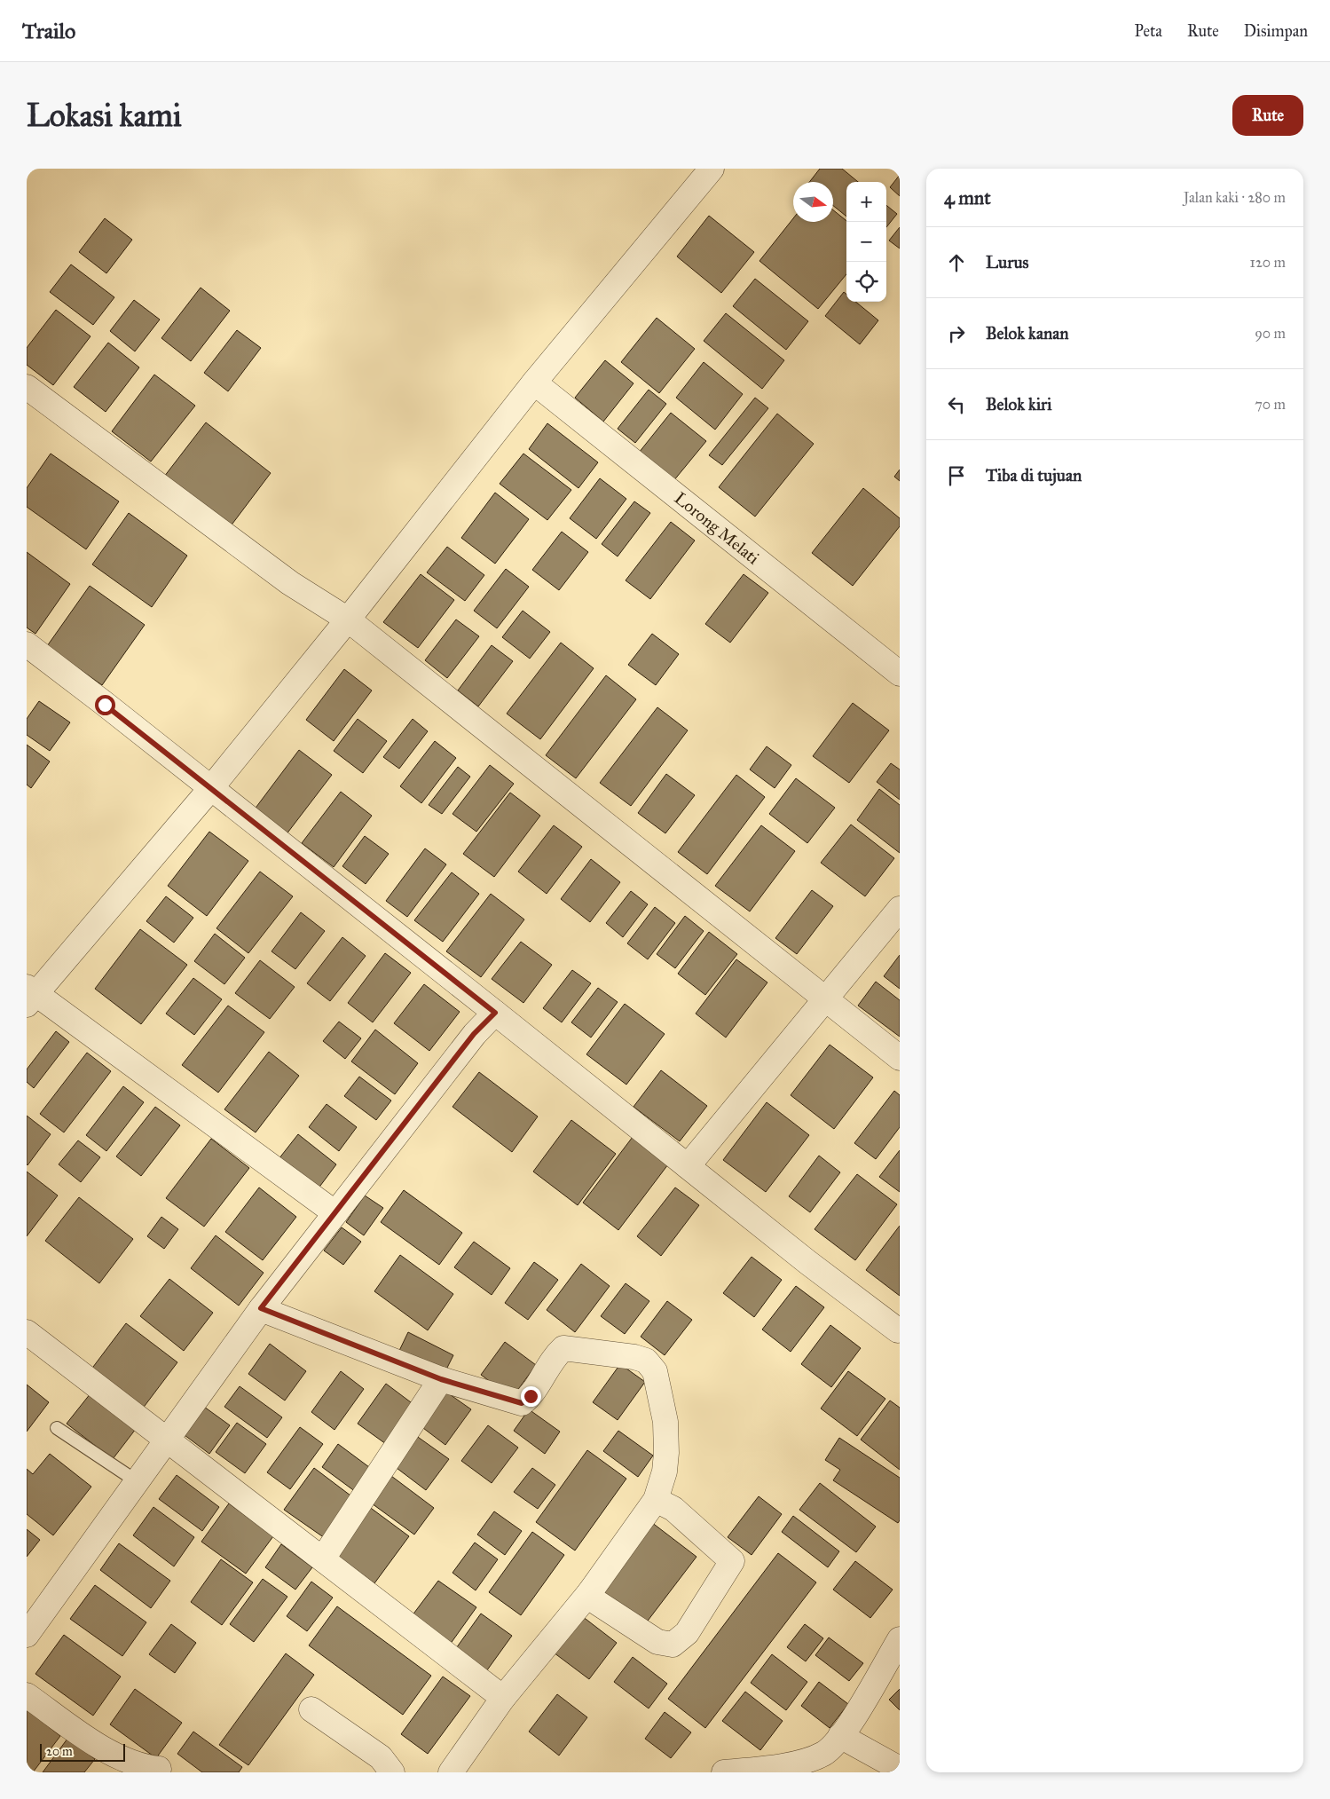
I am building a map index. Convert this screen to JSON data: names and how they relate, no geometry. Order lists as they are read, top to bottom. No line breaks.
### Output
{"streets":{"street":["Lorong Melati"]},"scale_bar":"20 m","north":"right","page":{"header":"Trailo","nav":["Peta","Rute","Disimpan"],"buttons":"Rute","title":"Lokasi kami","heading":["4 mnt","Jalan kaki · 280 m"],"map_buttons":["+","−"],"list":[["Lurus","120 m"],["Belok kanan","90 m"],["Belok kiri","70 m"],"Tiba di tujuan"],"scale":"20 m"}}
